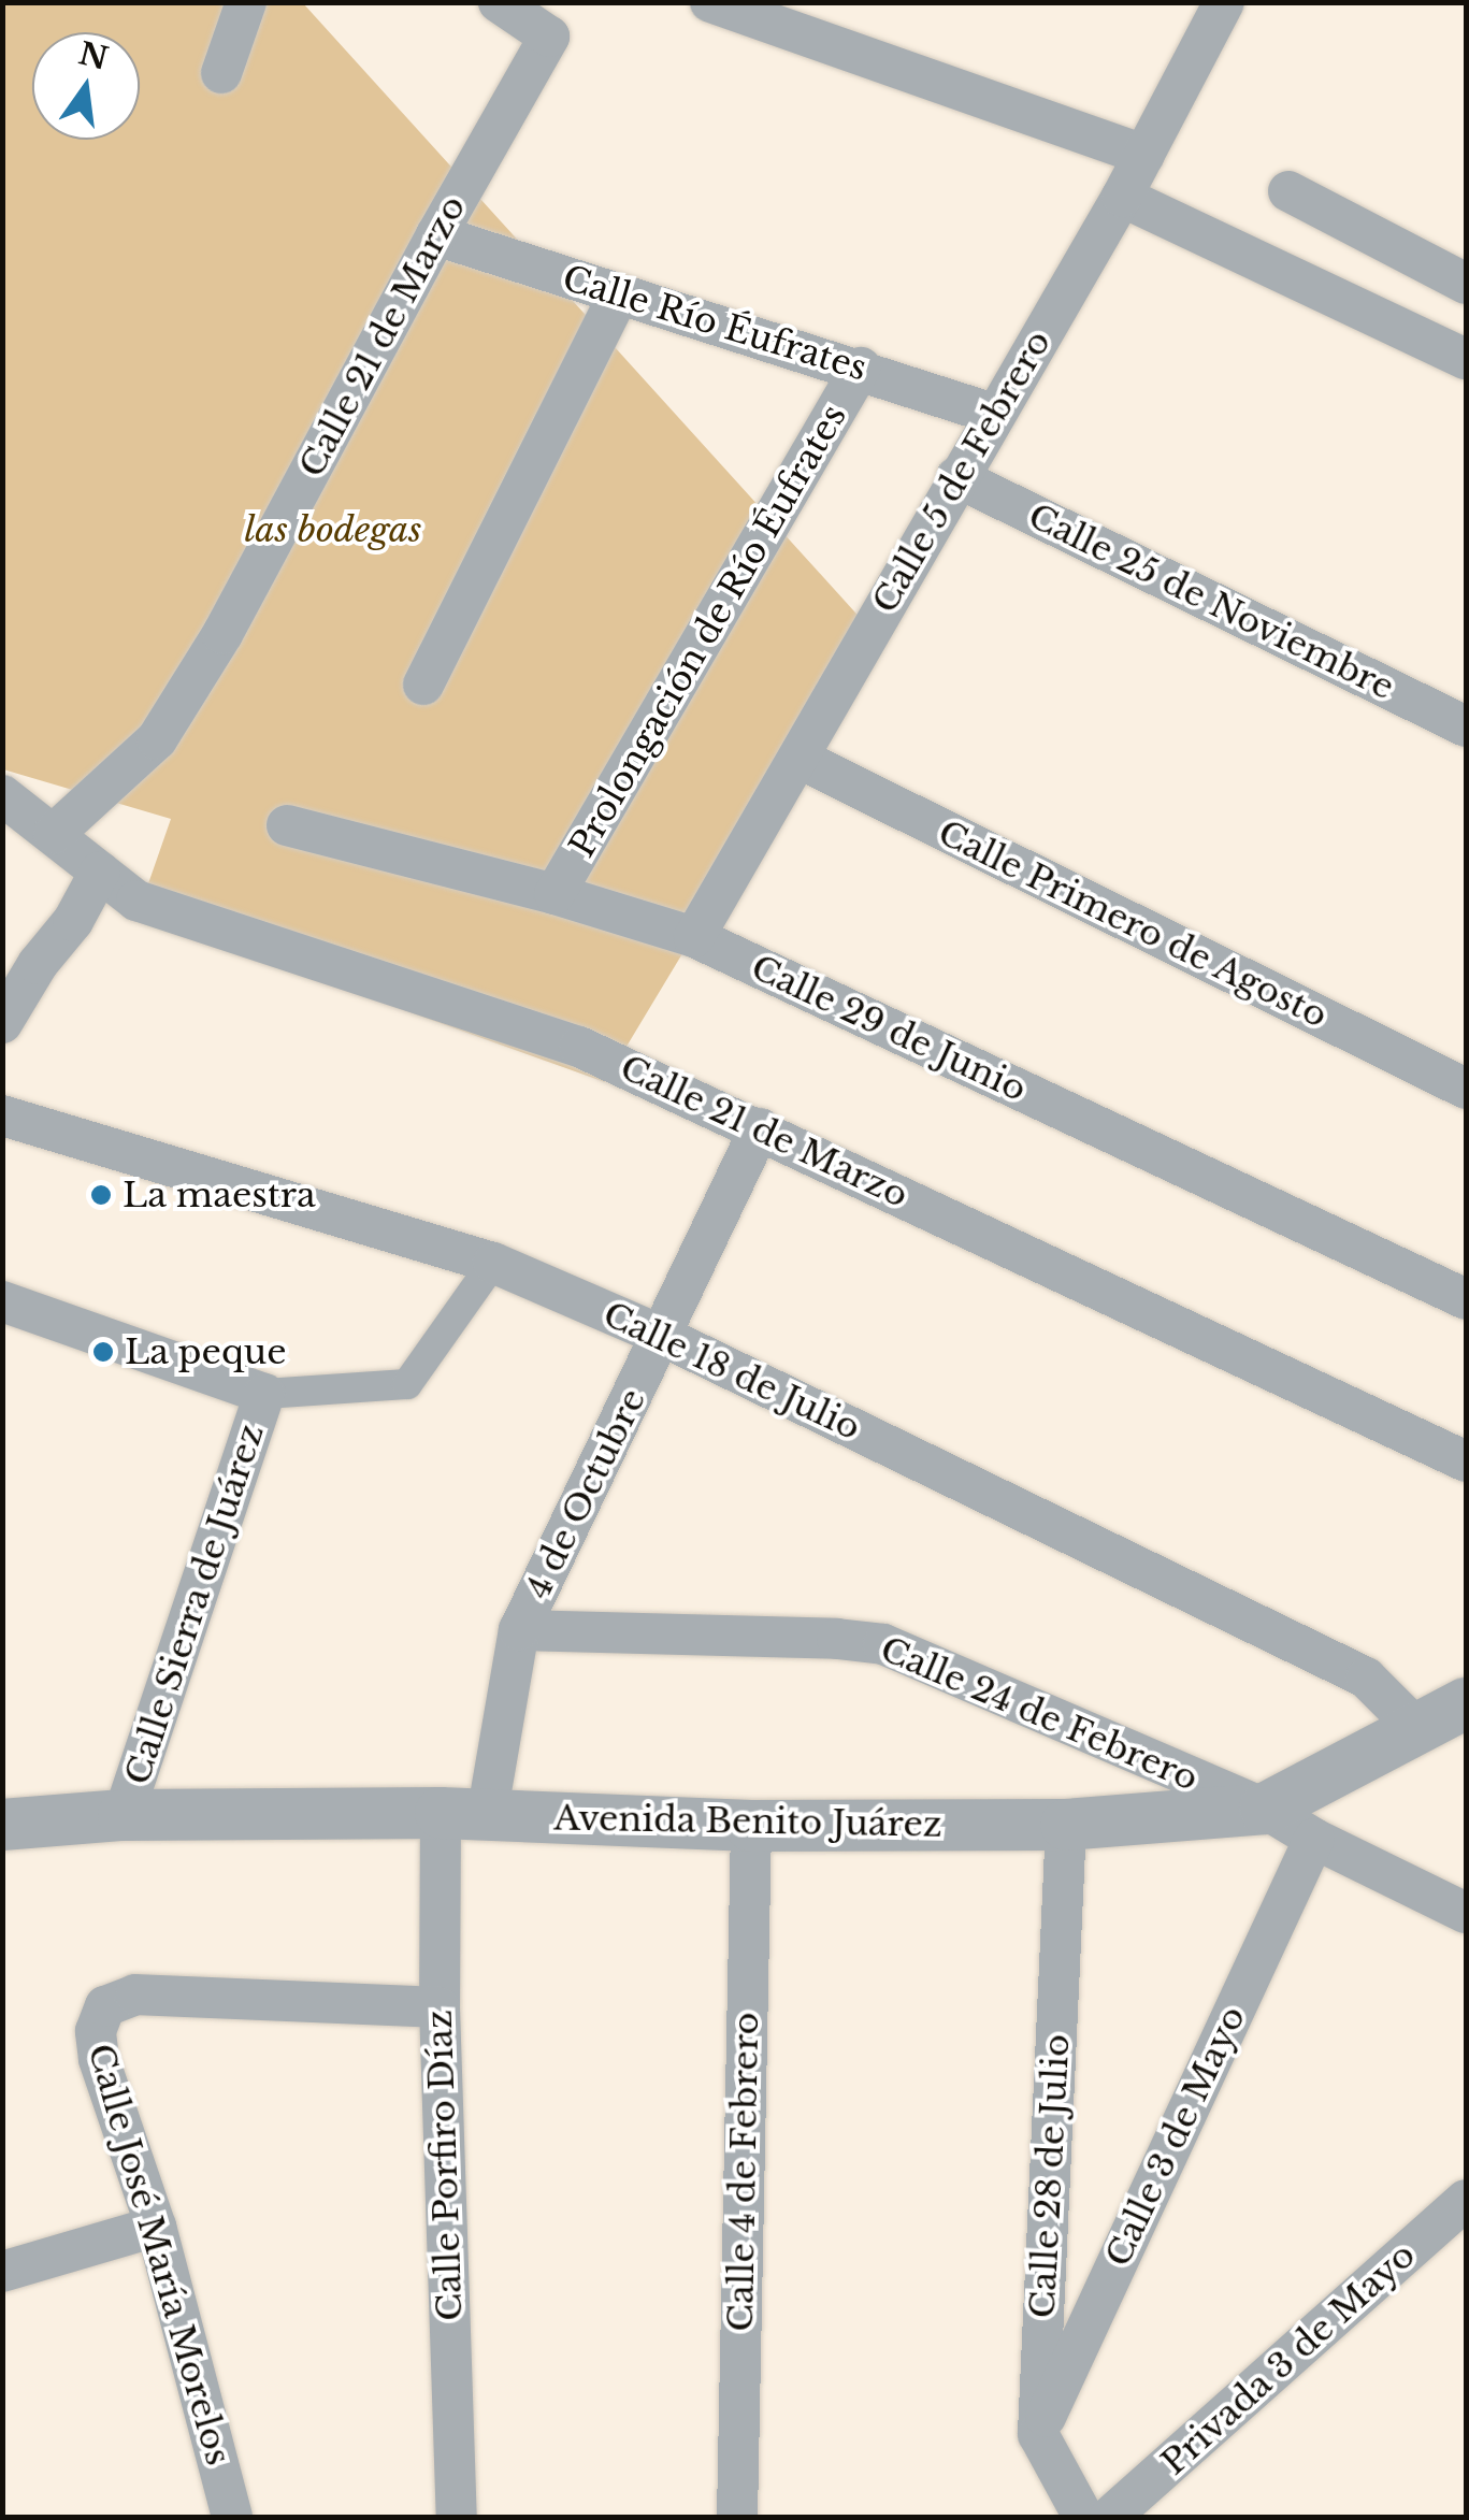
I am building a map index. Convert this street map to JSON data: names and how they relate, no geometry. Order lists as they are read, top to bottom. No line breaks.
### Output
{"streets":{"street":["Calle Río Éufrates","Calle 21 de Marzo","Calle 5 de Febrero","Calle 25 de Noviembre","Prolongación de Río Éufrates","Calle Primero de Agosto","Calle 29 de Junio","Calle 18 de Julio","4 de Octubre","Calle Sierra de Juárez","Calle 24 de Febrero","Avenida Benito Juárez","Calle 3 de Mayo","Calle Porfiro Díaz","Calle 4 de Febrero","Calle 28 de Julio","Calle José María Morelos","Privada 3 de Mayo"]},"crossings":[["Calle Río Éufrates","Calle 21 de Marzo"],["Calle Río Éufrates","Calle 5 de Febrero"],["Calle Río Éufrates","Prolongación de Río Éufrates"],["Calle 21 de Marzo","4 de Octubre"],["Calle 5 de Febrero","Calle 25 de Noviembre"],["Calle 5 de Febrero","Calle Primero de Agosto"],["Calle 5 de Febrero","Calle 29 de Junio"],["Prolongación de Río Éufrates","Calle 29 de Junio"],["Calle 18 de Julio","4 de Octubre"],["Calle 18 de Julio","Avenida Benito Juárez"],["4 de Octubre","Calle 24 de Febrero"],["4 de Octubre","Avenida Benito Juárez"],["4 de Octubre","Calle Porfiro Díaz"],["Calle Sierra de Juárez","Avenida Benito Juárez"],["Calle 24 de Febrero","Avenida Benito Juárez"],["Calle 24 de Febrero","Calle 3 de Mayo"],["Avenida Benito Juárez","Calle Porfiro Díaz"],["Avenida Benito Juárez","Calle 4 de Febrero"],["Avenida Benito Juárez","Calle 28 de Julio"],["Calle 3 de Mayo","Calle 28 de Julio"],["Calle Porfiro Díaz","Calle José María Morelos"]],"parks":["las bodegas"],"places":["La maestra","La peque"],"north":"top"}
